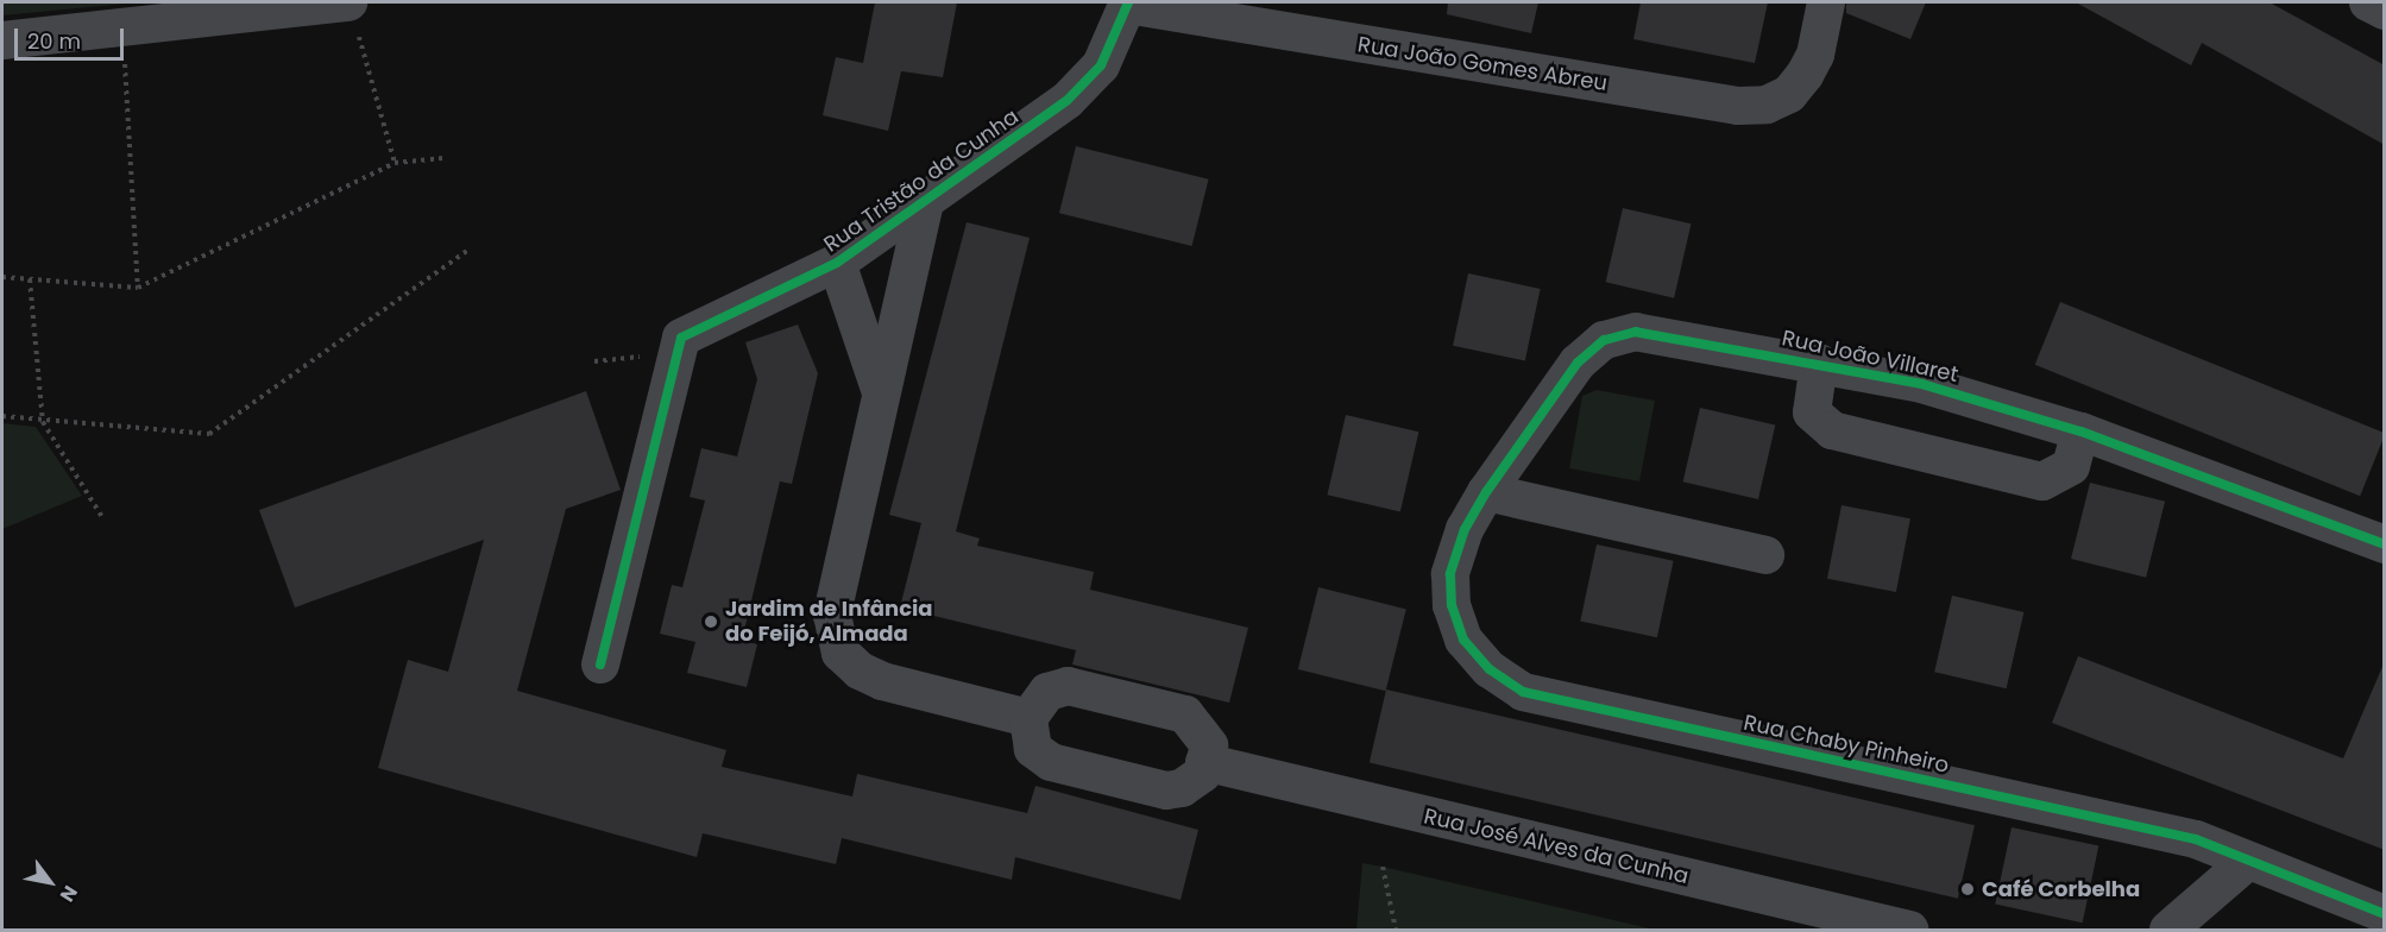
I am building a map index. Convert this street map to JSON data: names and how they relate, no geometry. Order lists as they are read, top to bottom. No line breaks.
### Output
{"streets":{"street":["Rua João Gomes Abreu","Rua Tristão da Cunha","Rua João Villaret","Rua Chaby Pinheiro","Rua José Alves da Cunha"]},"crossings":[["Rua João Gomes Abreu","Rua Tristão da Cunha"],["Rua João Villaret","Rua Chaby Pinheiro"]],"places":["Jardim de Infância do Feijó, Almada","Café Corbelha"],"scale_bar":"20 m","north":"bottom right"}
